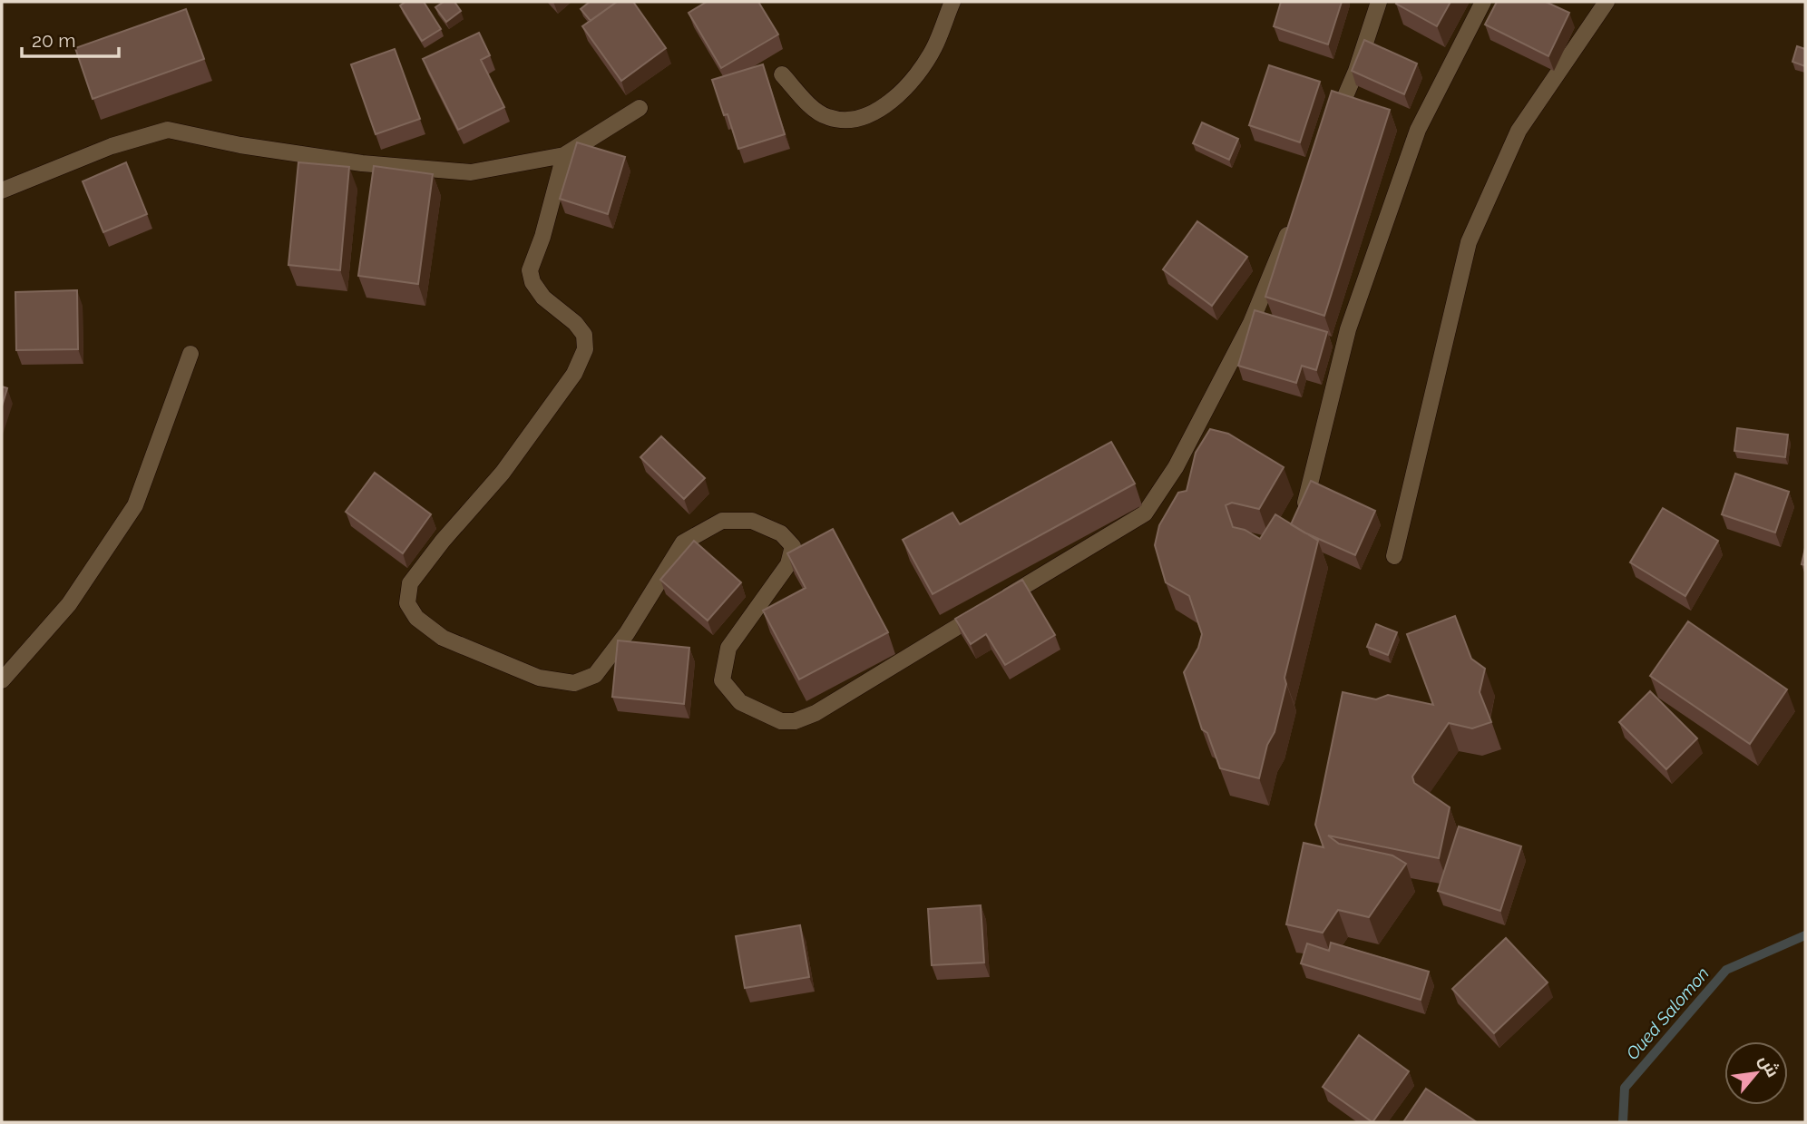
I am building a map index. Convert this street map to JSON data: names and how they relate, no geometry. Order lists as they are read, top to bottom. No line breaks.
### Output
{"water":["Oued Salomon"],"scale_bar":"20 m","north":"top right"}
